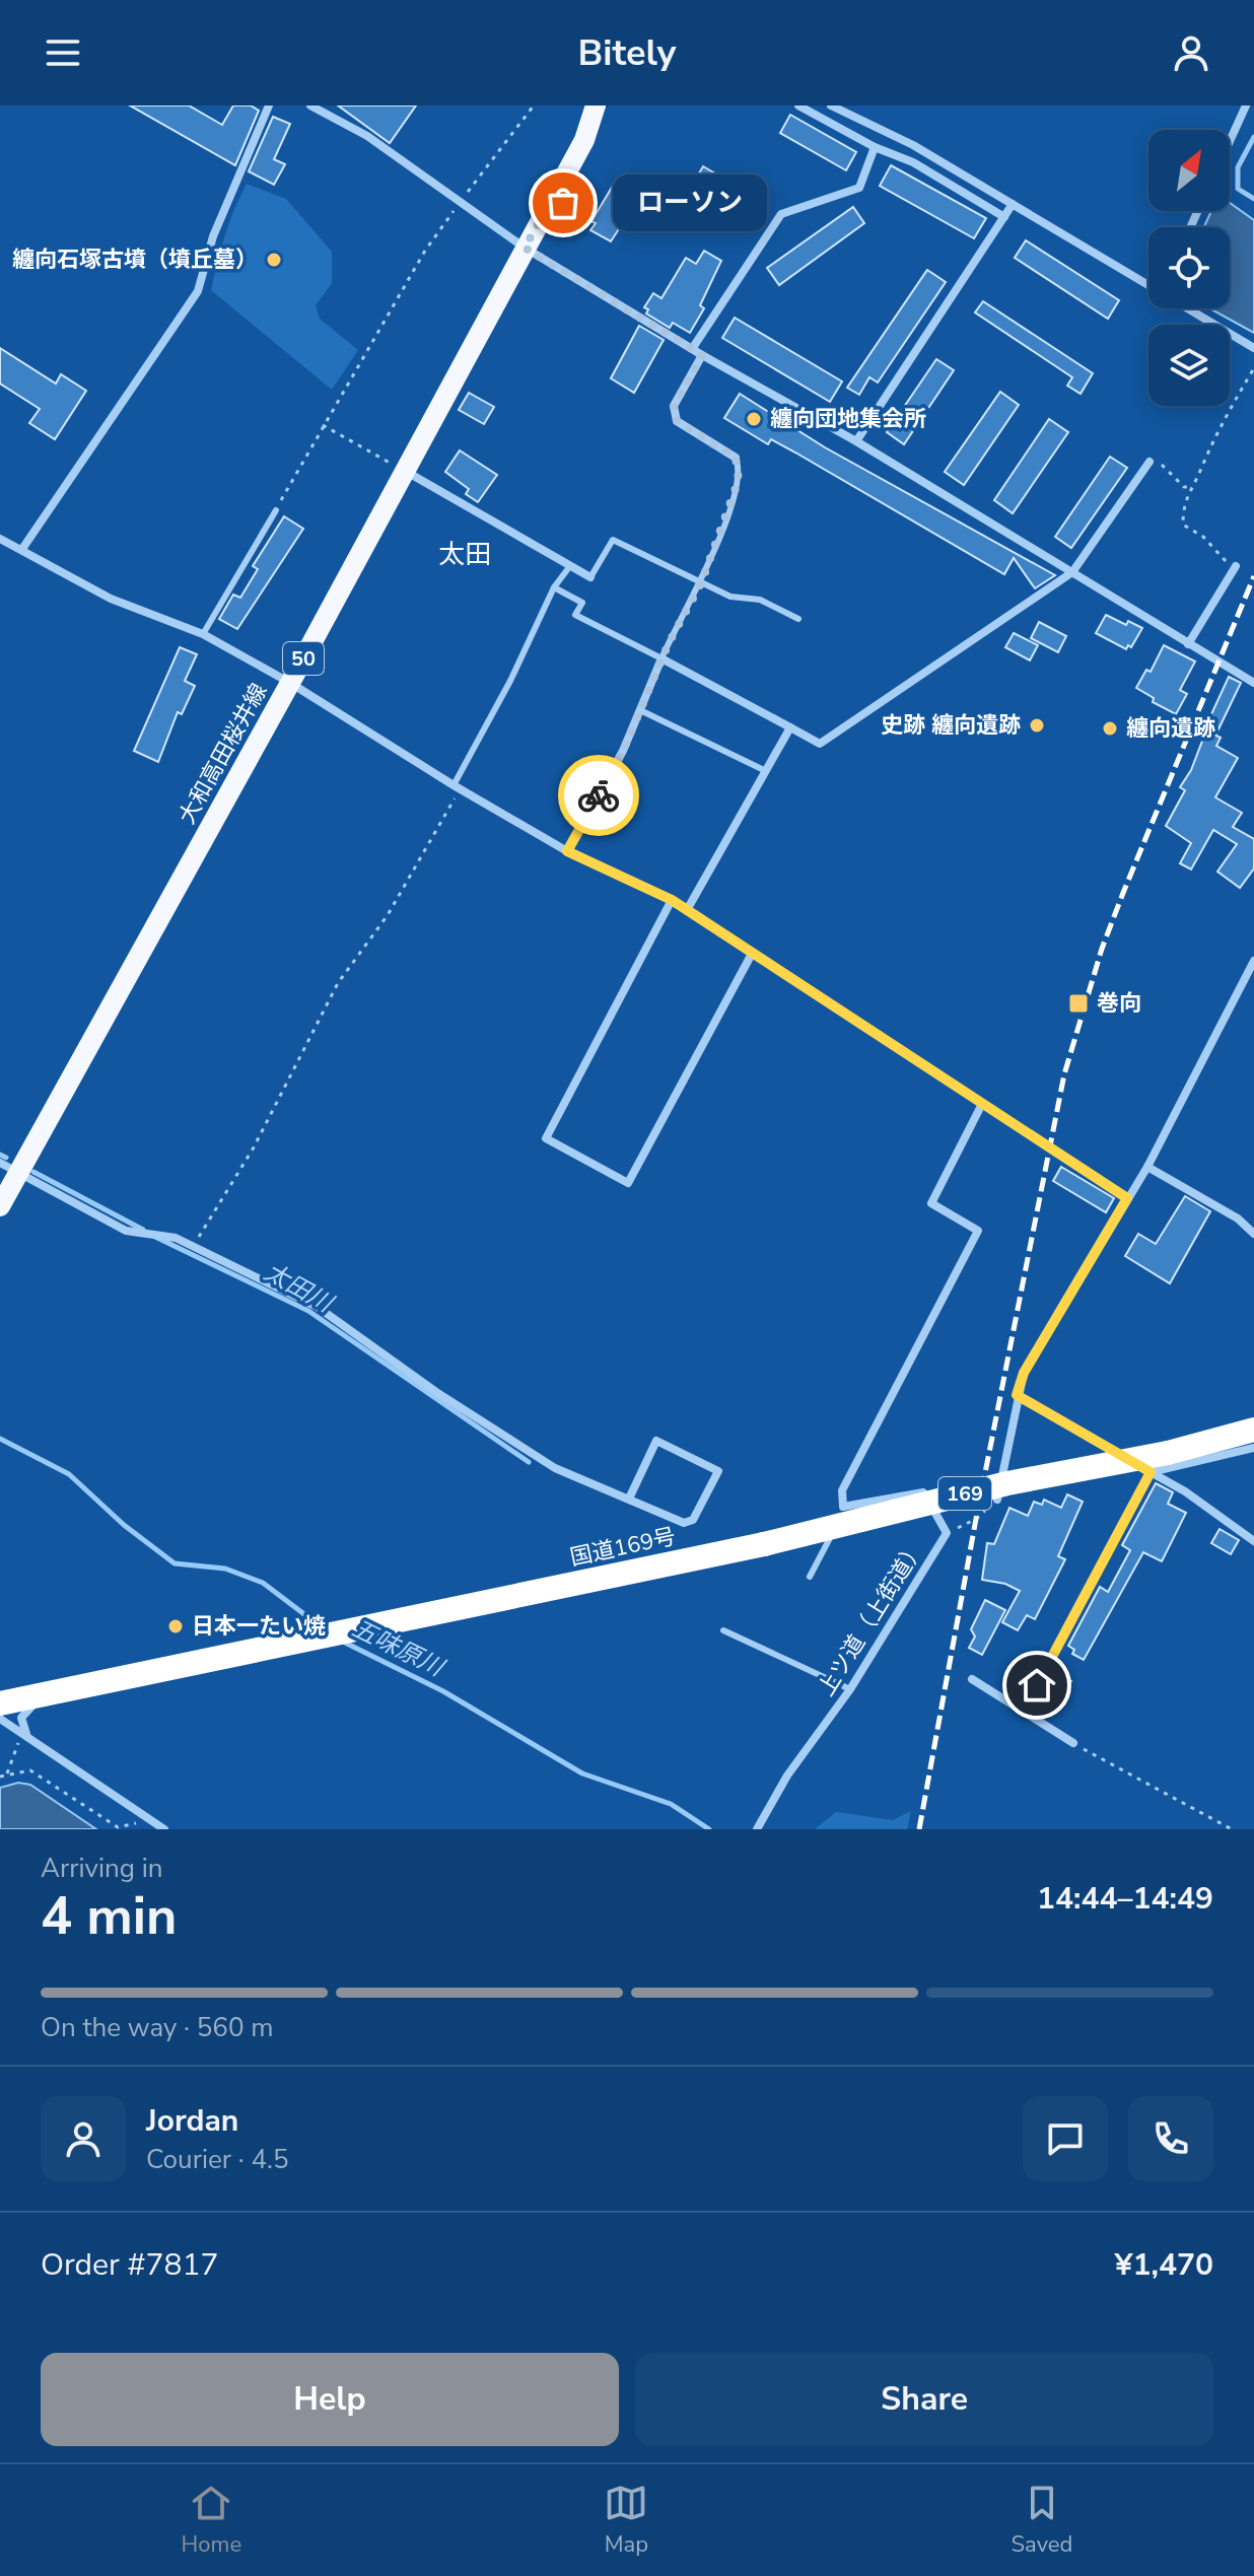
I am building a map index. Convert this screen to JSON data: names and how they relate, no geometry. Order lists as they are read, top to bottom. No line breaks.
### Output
{"streets":{"highway":["169","国道169号"],"main road":["50","大和高田桜井線"],"street":["上ツ道（上街道）"]},"districts":["太田"],"water":["太田川","五味原川"],"places":{"other":["ローソン","纏向石塚古墳（墳丘墓）","纏向団地集会所","史跡 纏向遺跡","纏向遺跡","日本一たい焼"],"transit":["巻向"]},"north":"top right","page":{"header":"Bitely","bubble":"ローソン","heading":["4 min","Arriving in","14:44–14:49"],"panel":["Jordan","Courier · 4.5","Order #7817","¥1,470"],"bar":"On the way · 560 m","buttons":["Help","Share"],"tabs":["Home","Map","Saved"]}}
